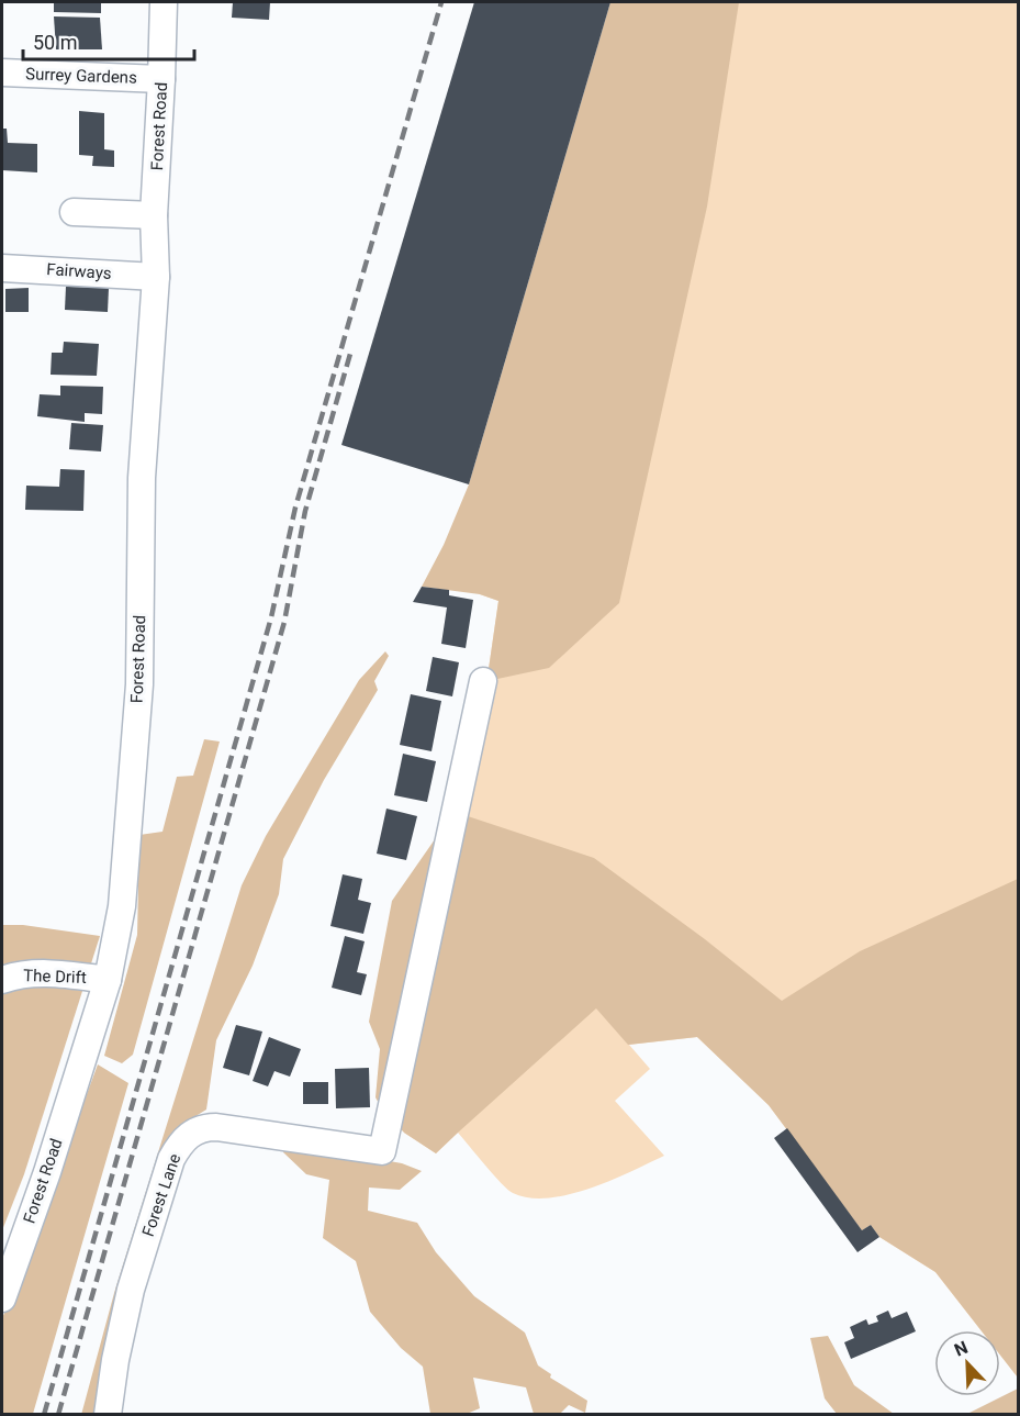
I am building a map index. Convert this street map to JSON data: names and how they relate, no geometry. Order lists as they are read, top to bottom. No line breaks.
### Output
{"streets":{"street":["Surrey Gardens","Forest Road","Fairways","The Drift","Forest Lane"]},"crossings":[["Surrey Gardens","Forest Road"],["Forest Road","Fairways"],["Forest Road","The Drift"]],"scale_bar":"50 m","north":"top left"}
